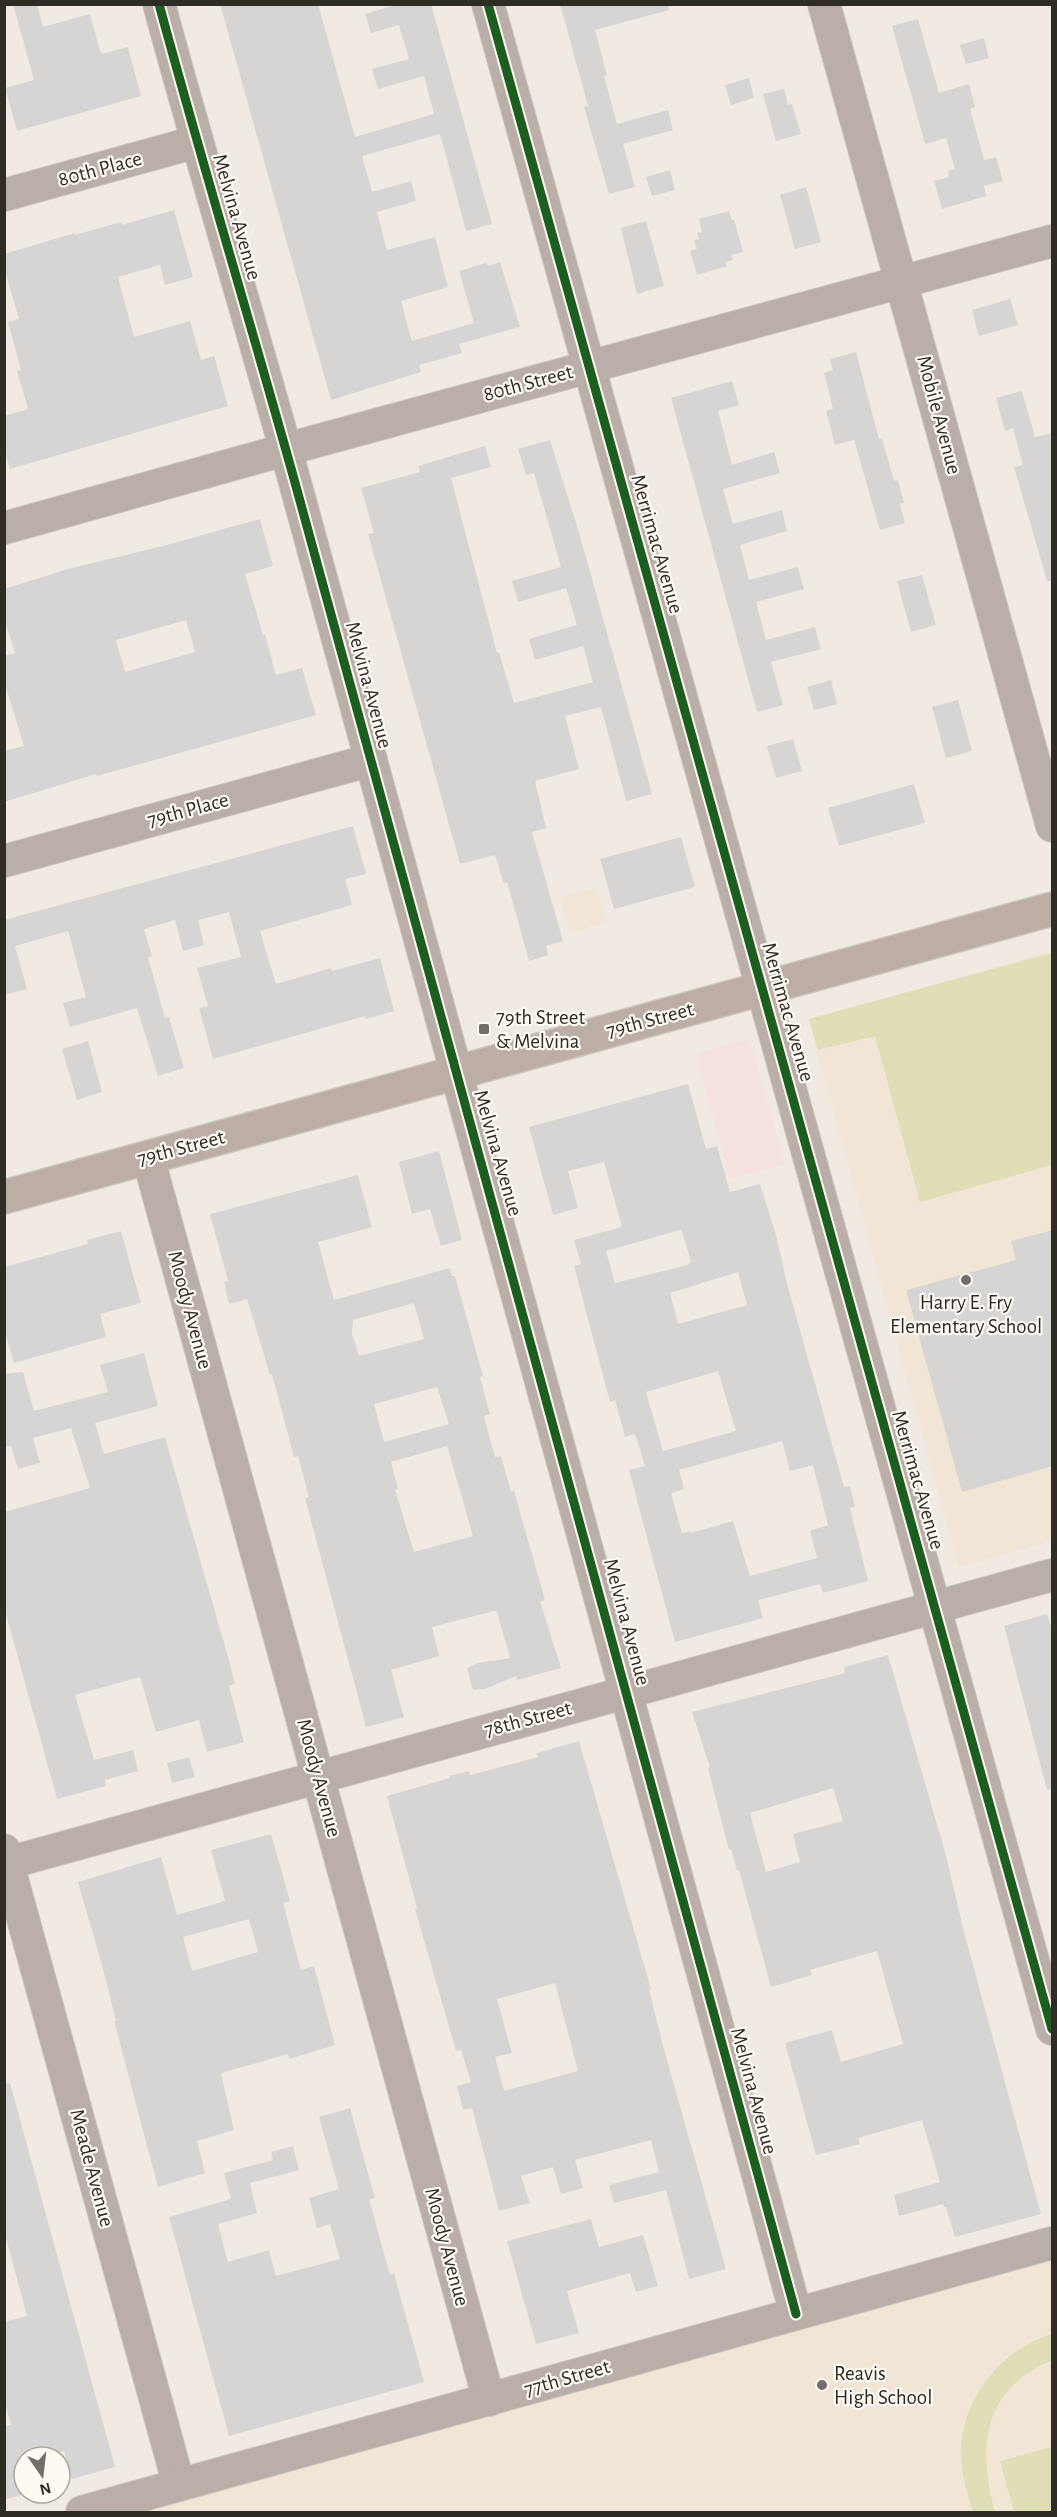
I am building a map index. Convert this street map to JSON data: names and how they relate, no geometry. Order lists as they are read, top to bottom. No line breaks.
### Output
{"streets":{"main road":["79th Street"],"street":["80th Place","Melvina Avenue","80th Street","Mobile Avenue","Merrimac Avenue","79th Place","Moody Avenue","78th Street","Meade Avenue","77th Street"]},"crossings":[["80th Place","Melvina Avenue"],["Melvina Avenue","80th Street"],["Melvina Avenue","79th Place"],["Melvina Avenue","79th Street"],["Melvina Avenue","78th Street"],["Melvina Avenue","77th Street"],["80th Street","Mobile Avenue"],["80th Street","Merrimac Avenue"],["Merrimac Avenue","79th Street"],["Merrimac Avenue","78th Street"],["79th Street","Moody Avenue"],["Moody Avenue","78th Street"],["Moody Avenue","77th Street"],["78th Street","Meade Avenue"],["Meade Avenue","77th Street"]],"places":{"transit":["79th Street & Melvina"],"other":["Harry E. Fry Elementary School","Reavis High School"]},"north":"bottom"}
